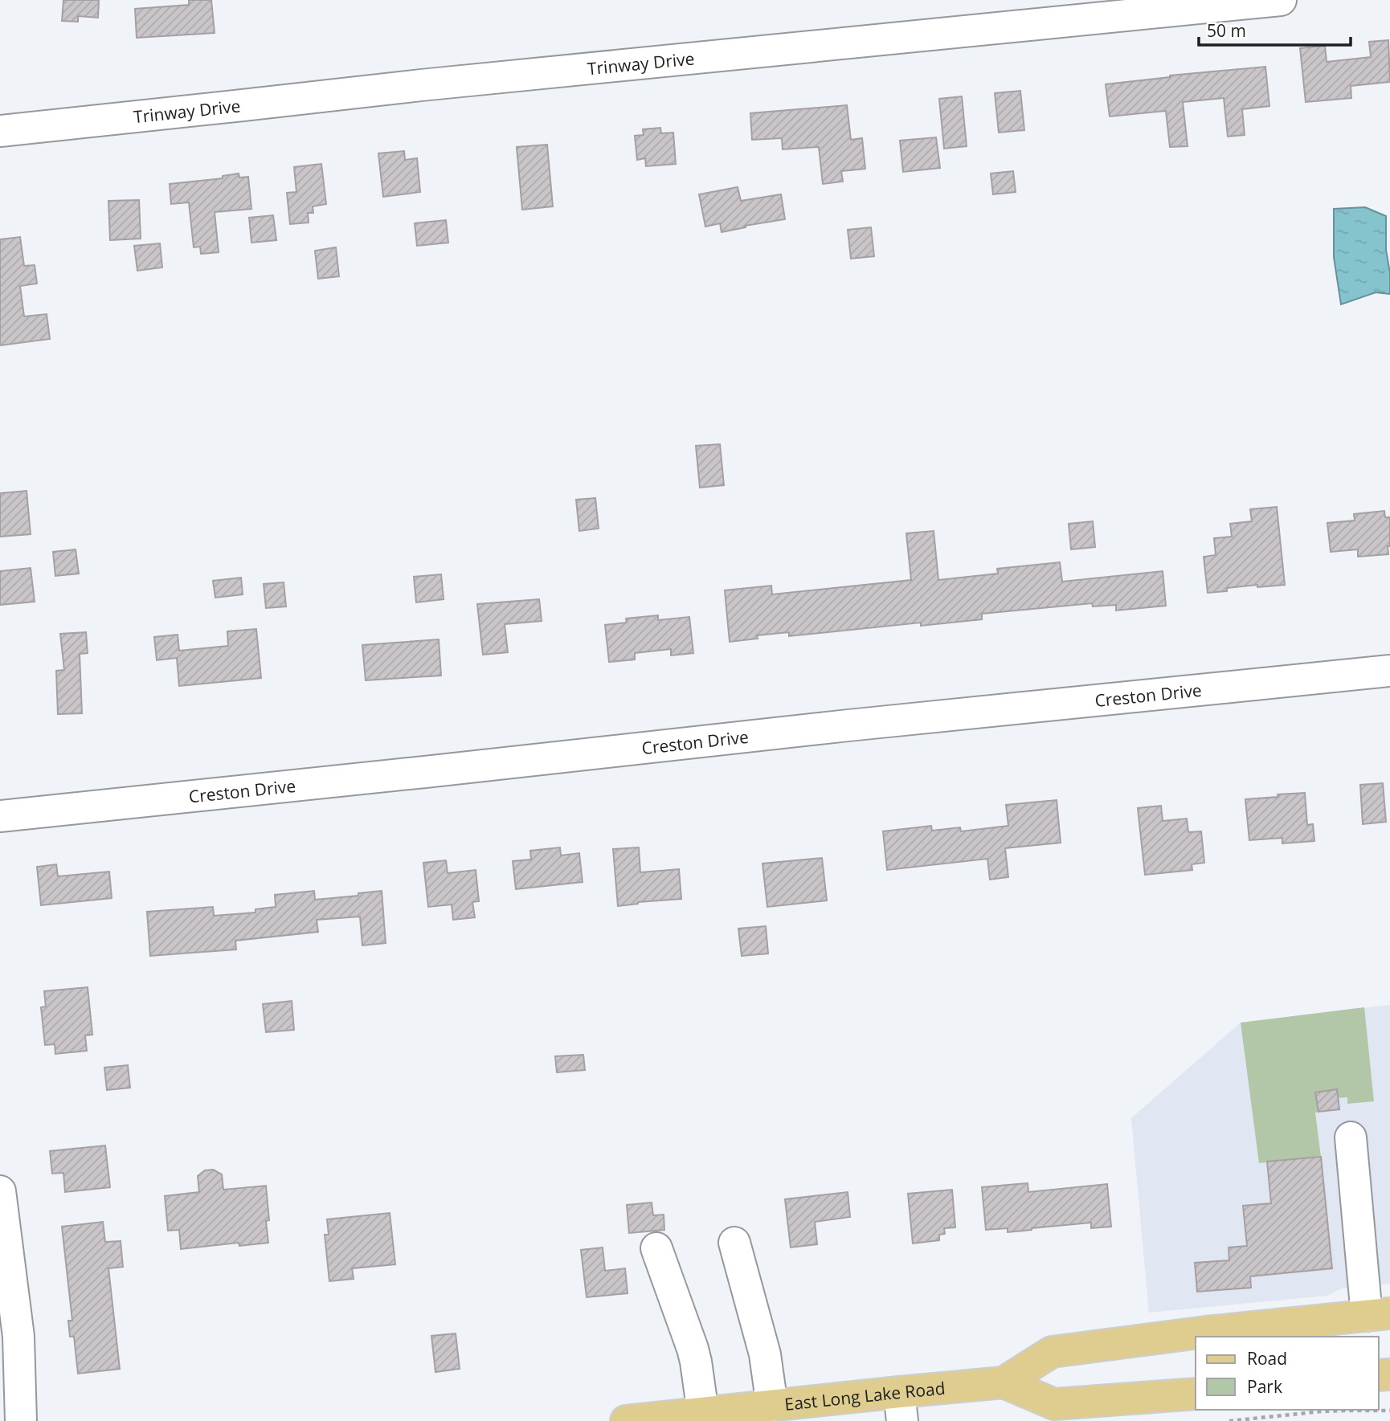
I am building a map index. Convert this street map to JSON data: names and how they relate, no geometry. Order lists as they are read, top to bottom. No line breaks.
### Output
{"streets":{"main road":["East Long Lake Road"],"street":["Trinway Drive","Creston Drive"]},"legend":["Road","Park"],"scale_bar":"50 m"}
